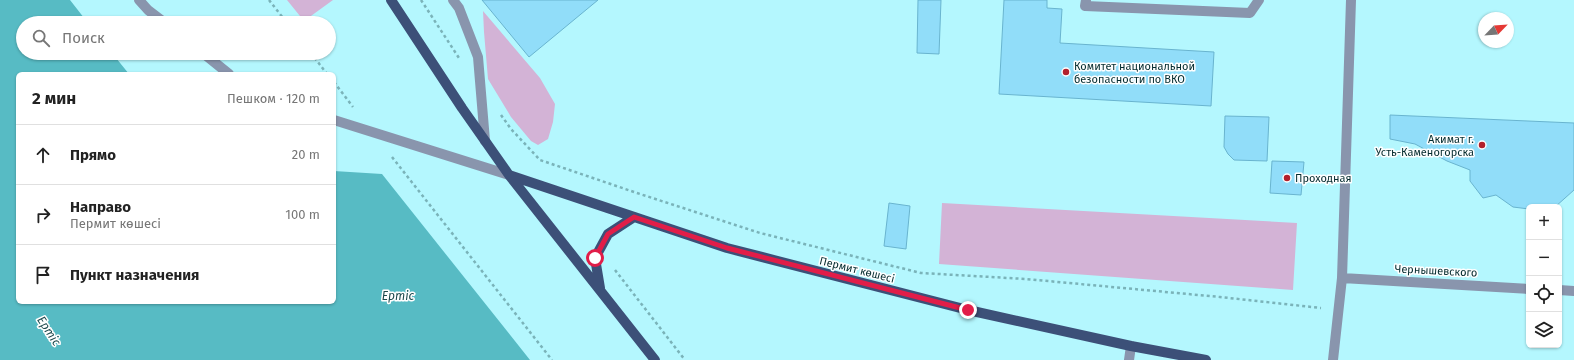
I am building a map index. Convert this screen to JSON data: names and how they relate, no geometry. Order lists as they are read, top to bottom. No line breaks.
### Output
{"streets":{"main road":["Пермит көшесі"],"street":["Чернышевского"]},"water":["Ертіс"],"places":["Комитет национальной безопасности по ВКО","Акимат г. Усть-Каменогорска","Проходная"],"north":"top right","page":{"search":"Поиск","heading":["2 мин","Пешком · 120 m"],"list":[["Прямо","20 m"],["Направо","Пермит көшесі","100 m"],"Пункт назначения"],"map_buttons":["+","−"]}}
